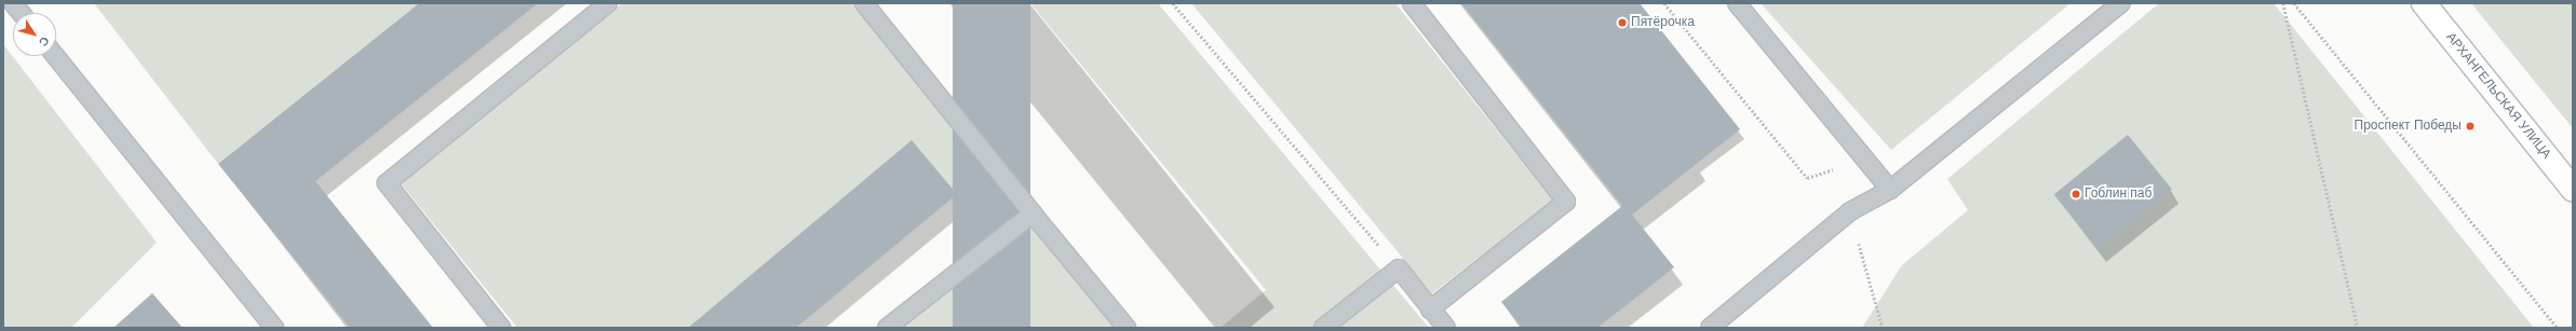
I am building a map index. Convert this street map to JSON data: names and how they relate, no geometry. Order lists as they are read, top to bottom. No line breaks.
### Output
{"streets":{"main road":["АРХАНГЕЛЬСКАЯ УЛИЦА"]},"places":["Пятёрочка","Проспект Победы","Гоблин паб"],"north":"bottom right"}
